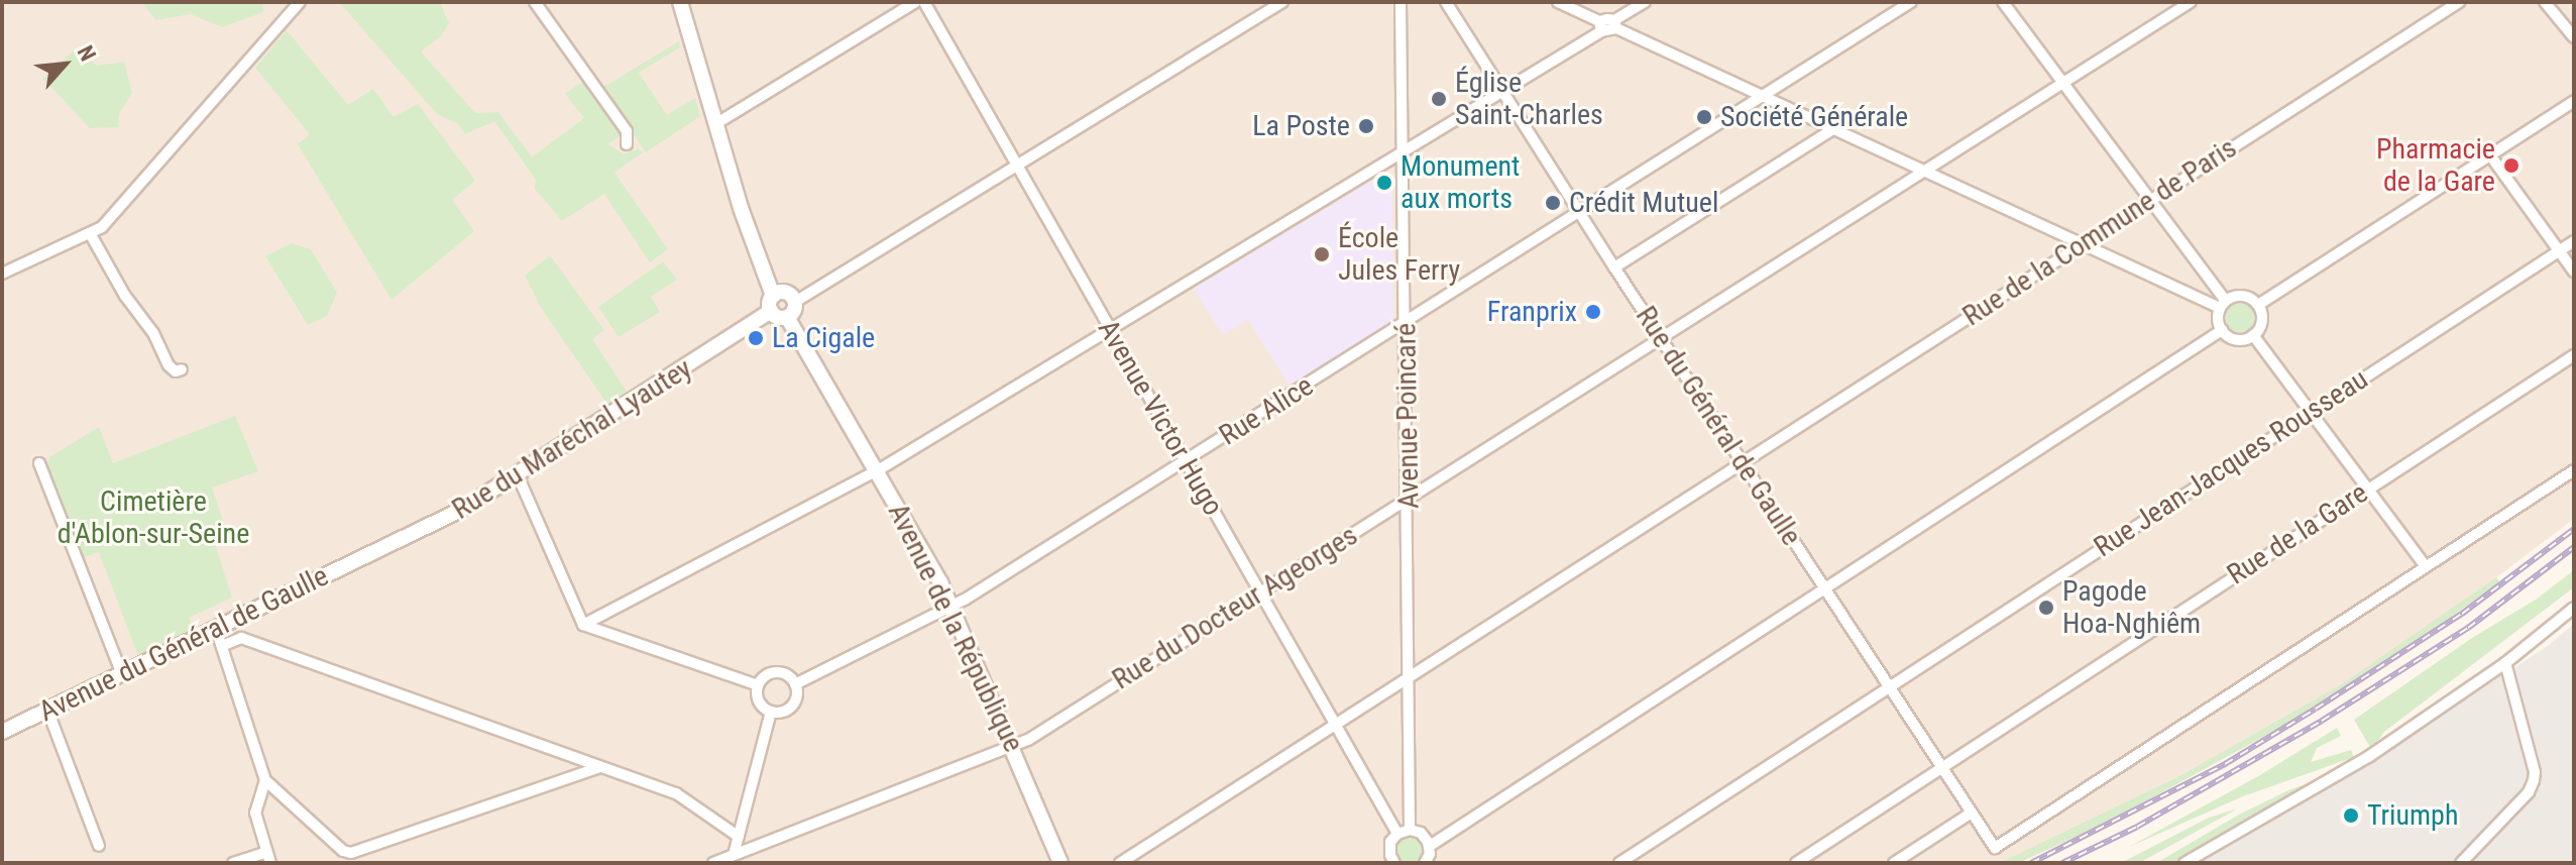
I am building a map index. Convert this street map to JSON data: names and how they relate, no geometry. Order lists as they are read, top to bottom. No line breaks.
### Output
{"streets":{"main road":["Rue du Maréchal Lyautey","Avenue de la République","Avenue du Général de Gaulle"],"street":["Rue de la Commune de Paris","Rue Alice","Avenue Poincaré","Avenue Victor Hugo","Rue du Général de Gaulle","Rue Jean-Jacques Rousseau","Rue de la Gare","Rue du Docteur Ageorges"]},"crossings":[["Rue de la Commune de Paris","Avenue Poincaré"],["Rue de la Commune de Paris","Avenue Victor Hugo"],["Rue de la Commune de Paris","Rue du Général de Gaulle"],["Rue Alice","Avenue Poincaré"],["Rue Alice","Avenue Victor Hugo"],["Rue Alice","Rue du Général de Gaulle"],["Rue Alice","Avenue de la République"],["Avenue Poincaré","Rue du Docteur Ageorges"],["Avenue Victor Hugo","Rue du Docteur Ageorges"],["Rue du Général de Gaulle","Rue Jean-Jacques Rousseau"],["Rue du Général de Gaulle","Rue de la Gare"],["Rue du Général de Gaulle","Rue du Docteur Ageorges"],["Rue du Maréchal Lyautey","Avenue du Général de Gaulle"],["Rue du Docteur Ageorges","Avenue de la République"]],"parks":["Cimetière d'Ablon-sur-Seine"],"places":["Église Saint-Charles","Société Générale","La Poste","Pharmacie de la Gare","Monument aux morts","Crédit Mutuel","École Jules Ferry","Franprix","La Cigale","Pagode Hoa-Nghiêm","Triumph"],"north":"top right"}
